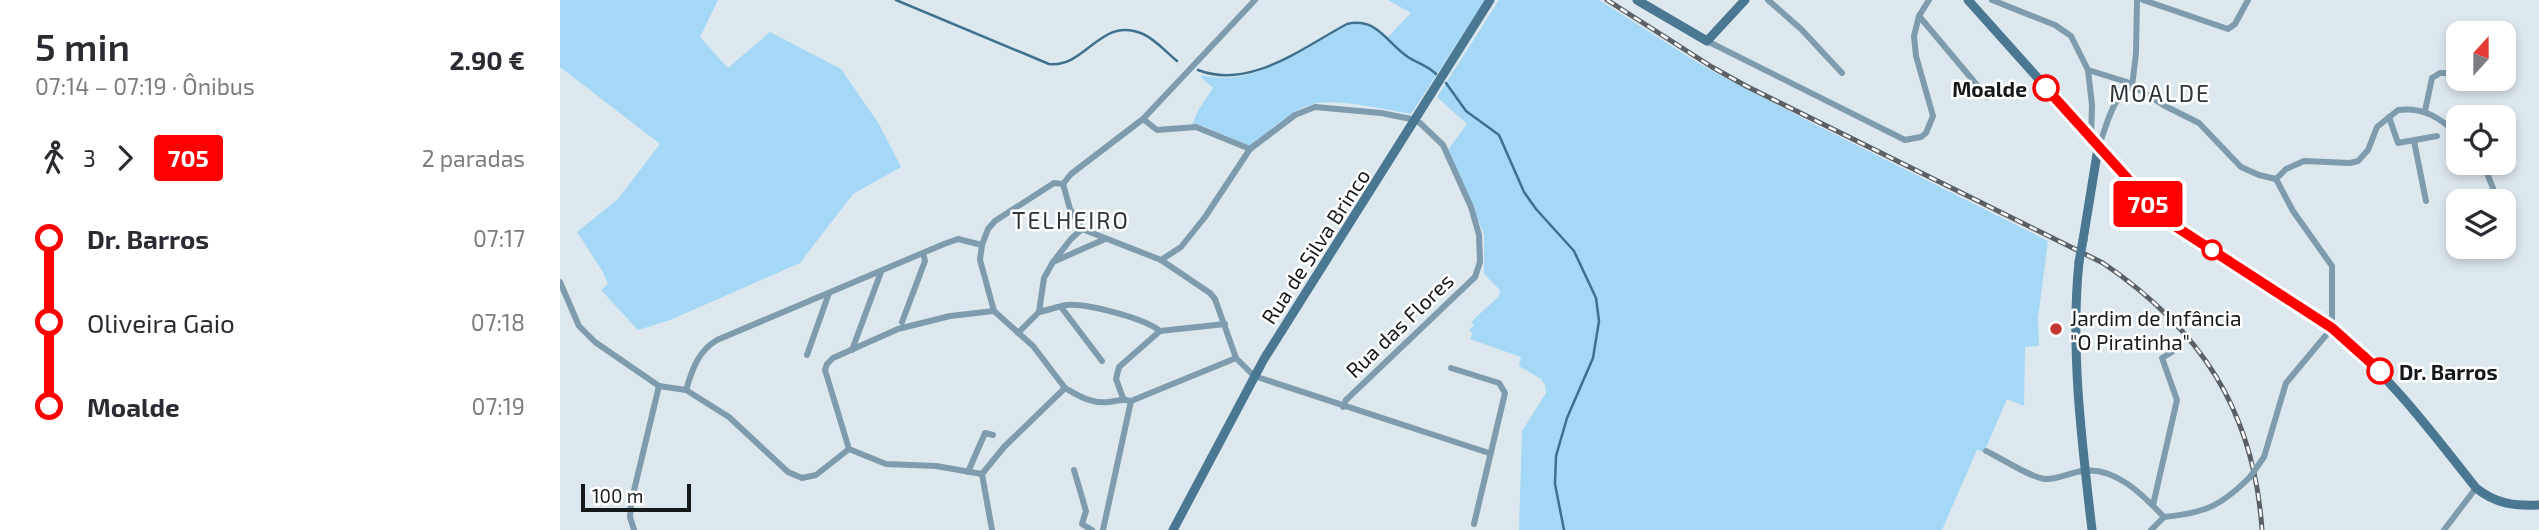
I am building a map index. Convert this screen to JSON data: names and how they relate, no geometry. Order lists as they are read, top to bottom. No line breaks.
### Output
{"streets":{"street":["Rua de Silva Brinco","Rua das Flores"]},"crossings":[["Rua de Silva Brinco","Rua das Flores"]],"districts":["MOALDE","TELHEIRO"],"places":["Moalde","Jardim de Infância \"O Piratinha\"","Dr. Barros"],"lines":["bus line 705"],"scale_bar":"100 m","north":"top","page":{"heading":["5 min","07:14 – 07:19 · Ônibus","2.90 €"],"on_map":"705","legs":["3","705","2 paradas"],"list":[{"name":"Dr. Barros","value":"07:17"},{"name":"Oliveira Gaio","value":"07:18"},{"name":"Moalde","value":"07:19"}],"scale":"100 m"}}
